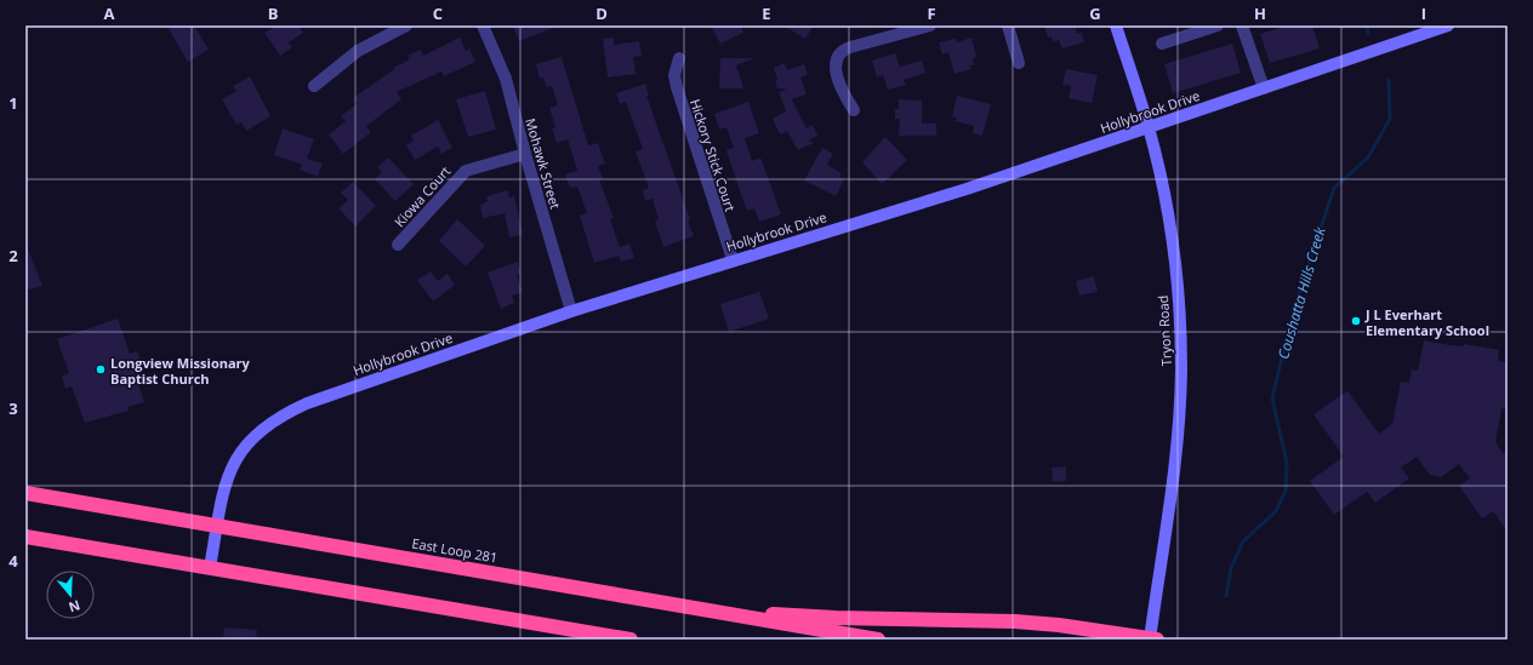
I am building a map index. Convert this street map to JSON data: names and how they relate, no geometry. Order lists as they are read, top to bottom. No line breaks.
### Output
{"streets":{"highway":["East Loop 281"],"street":["Hollybrook Drive","Hickory Stick Court","Mohawk Street","Kiowa Court","Tryon Road"]},"crossings":[["Hollybrook Drive","Hickory Stick Court"],["Hollybrook Drive","Mohawk Street"],["Hollybrook Drive","Tryon Road"],["Hollybrook Drive","East Loop 281"],["Mohawk Street","Kiowa Court"]],"water":["Coushatta Hills Creek"],"places":["J L Everhart Elementary School","Longview Missionary Baptist Church"],"north":"bottom","grid":{"columns":["A","B","C","D","E","F","G","H","I"],"rows":["1","2","3","4"]}}
